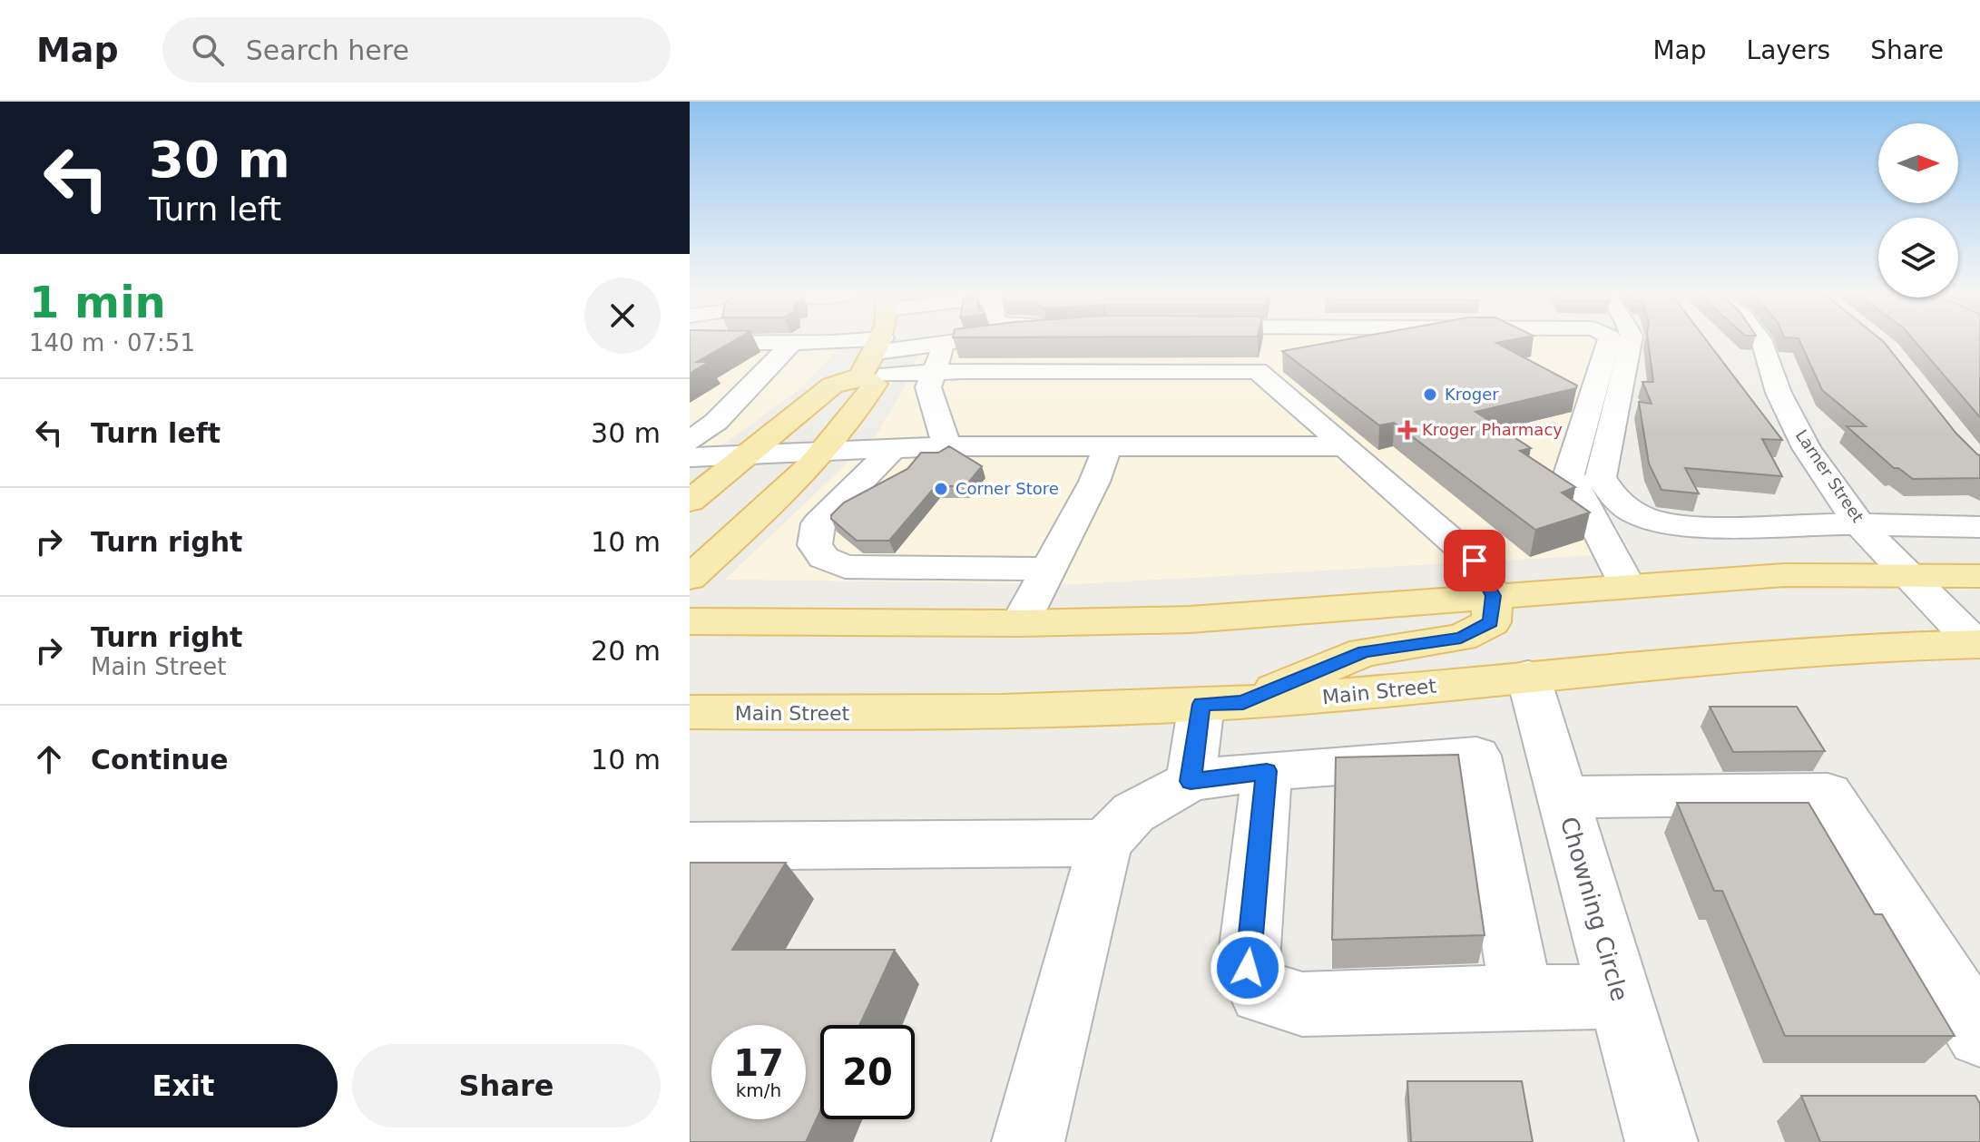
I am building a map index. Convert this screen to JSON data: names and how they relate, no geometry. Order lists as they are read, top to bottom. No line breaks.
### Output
{"streets":{"main road":["Main Street"],"street":["Larner Street","Chowning Circle"]},"crossings":[["Larner Street","Main Street"],["Main Street","Chowning Circle"]],"places":{"other":["Kroger","Corner Store"],"health":["Kroger Pharmacy"]},"north":"right","page":{"header":"Map","search":"Search here","nav":["Map","Layers","Share"],"turn":["30 m","Turn left"],"heading":["1 min","140 m · 07:51"],"list":[{"name":"Turn left","value":"30 m"},{"name":"Turn right","value":"10 m"},{"name":"Turn right","note":"Main Street","value":"20 m"},{"name":"Continue","value":"10 m"}],"speed":"17 km/h","limit":"20","buttons":["Exit","Share"]}}
